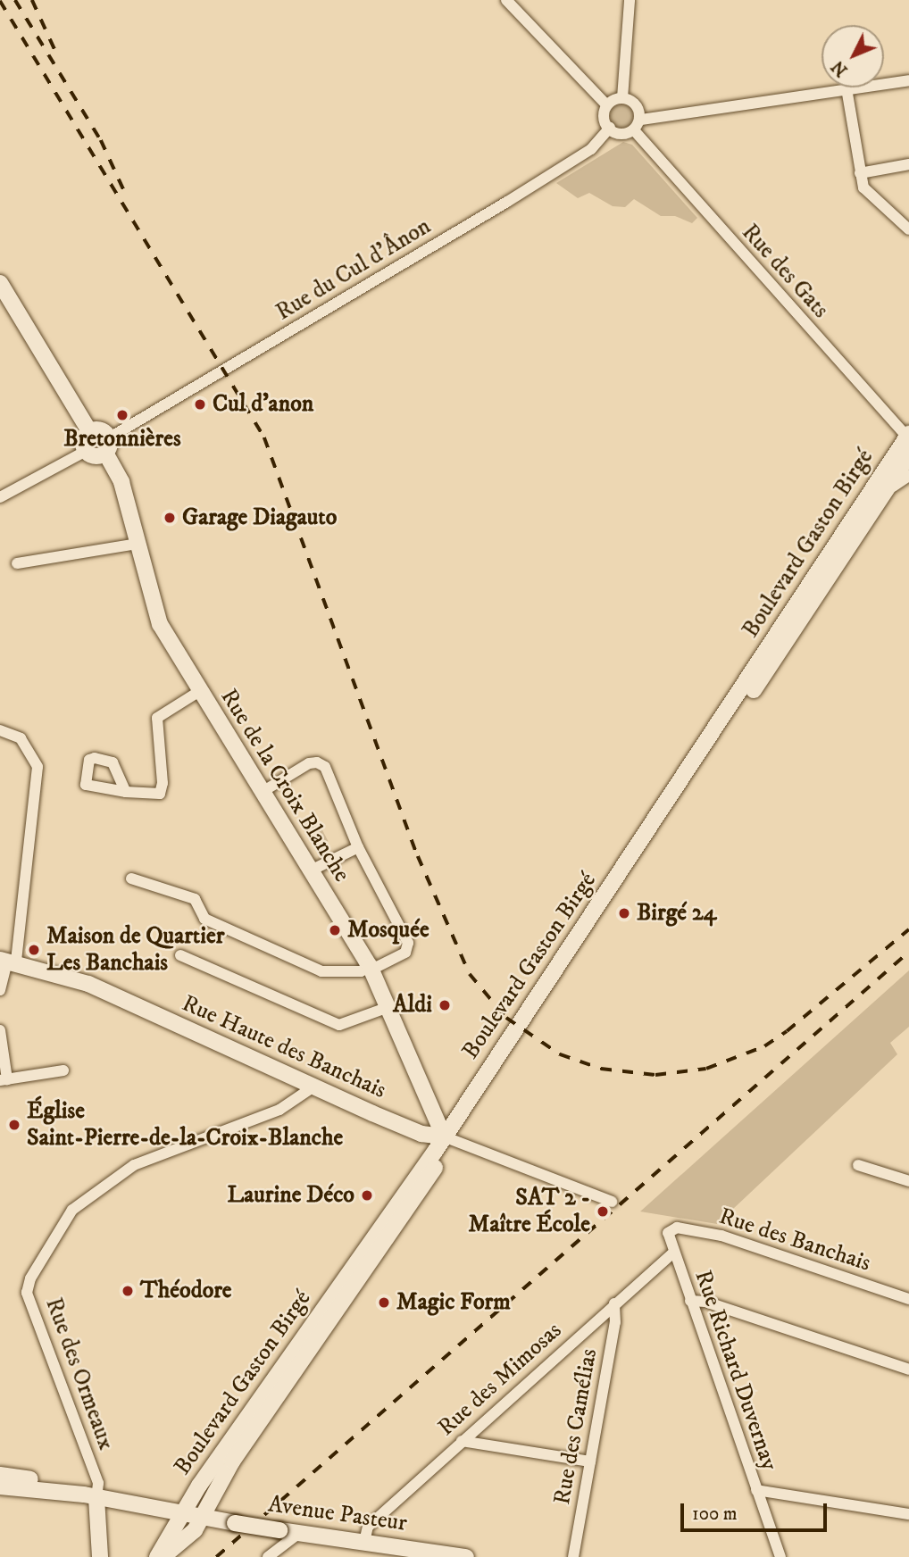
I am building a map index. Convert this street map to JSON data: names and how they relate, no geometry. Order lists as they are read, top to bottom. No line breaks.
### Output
{"streets":{"main road":["Boulevard Gaston Birgé","Rue de la Croix Blanche","Rue Haute des Banchais","Avenue Pasteur"],"street":["Rue du Cul d'Ânon","Rue des Gats","Rue des Banchais","Rue Richard Duvernay","Rue des Ormeaux","Rue des Mimosas","Rue des Camélias"]},"crossings":[["Rue du Cul d'Ânon","Rue des Gats"],["Rue du Cul d'Ânon","Rue de la Croix Blanche"],["Rue des Gats","Boulevard Gaston Birgé"],["Boulevard Gaston Birgé","Rue de la Croix Blanche"],["Boulevard Gaston Birgé","Rue Haute des Banchais"],["Boulevard Gaston Birgé","Avenue Pasteur"],["Rue de la Croix Blanche","Rue Haute des Banchais"],["Rue Haute des Banchais","Rue des Ormeaux"],["Rue des Banchais","Rue Richard Duvernay"],["Rue Richard Duvernay","Rue des Mimosas"],["Rue des Ormeaux","Avenue Pasteur"],["Rue des Mimosas","Rue des Camélias"],["Rue des Mimosas","Avenue Pasteur"]],"places":["Cul d’anon","Bretonnières","Garage Diagauto","Birgé 24","Mosquée","Maison de Quartier Les Banchais","Aldi","Église Saint-Pierre-de-la-Croix-Blanche","Laurine Déco","SAT 2 - Maître École","Théodore","Magic Form"],"scale_bar":"100 m","north":"bottom left"}
